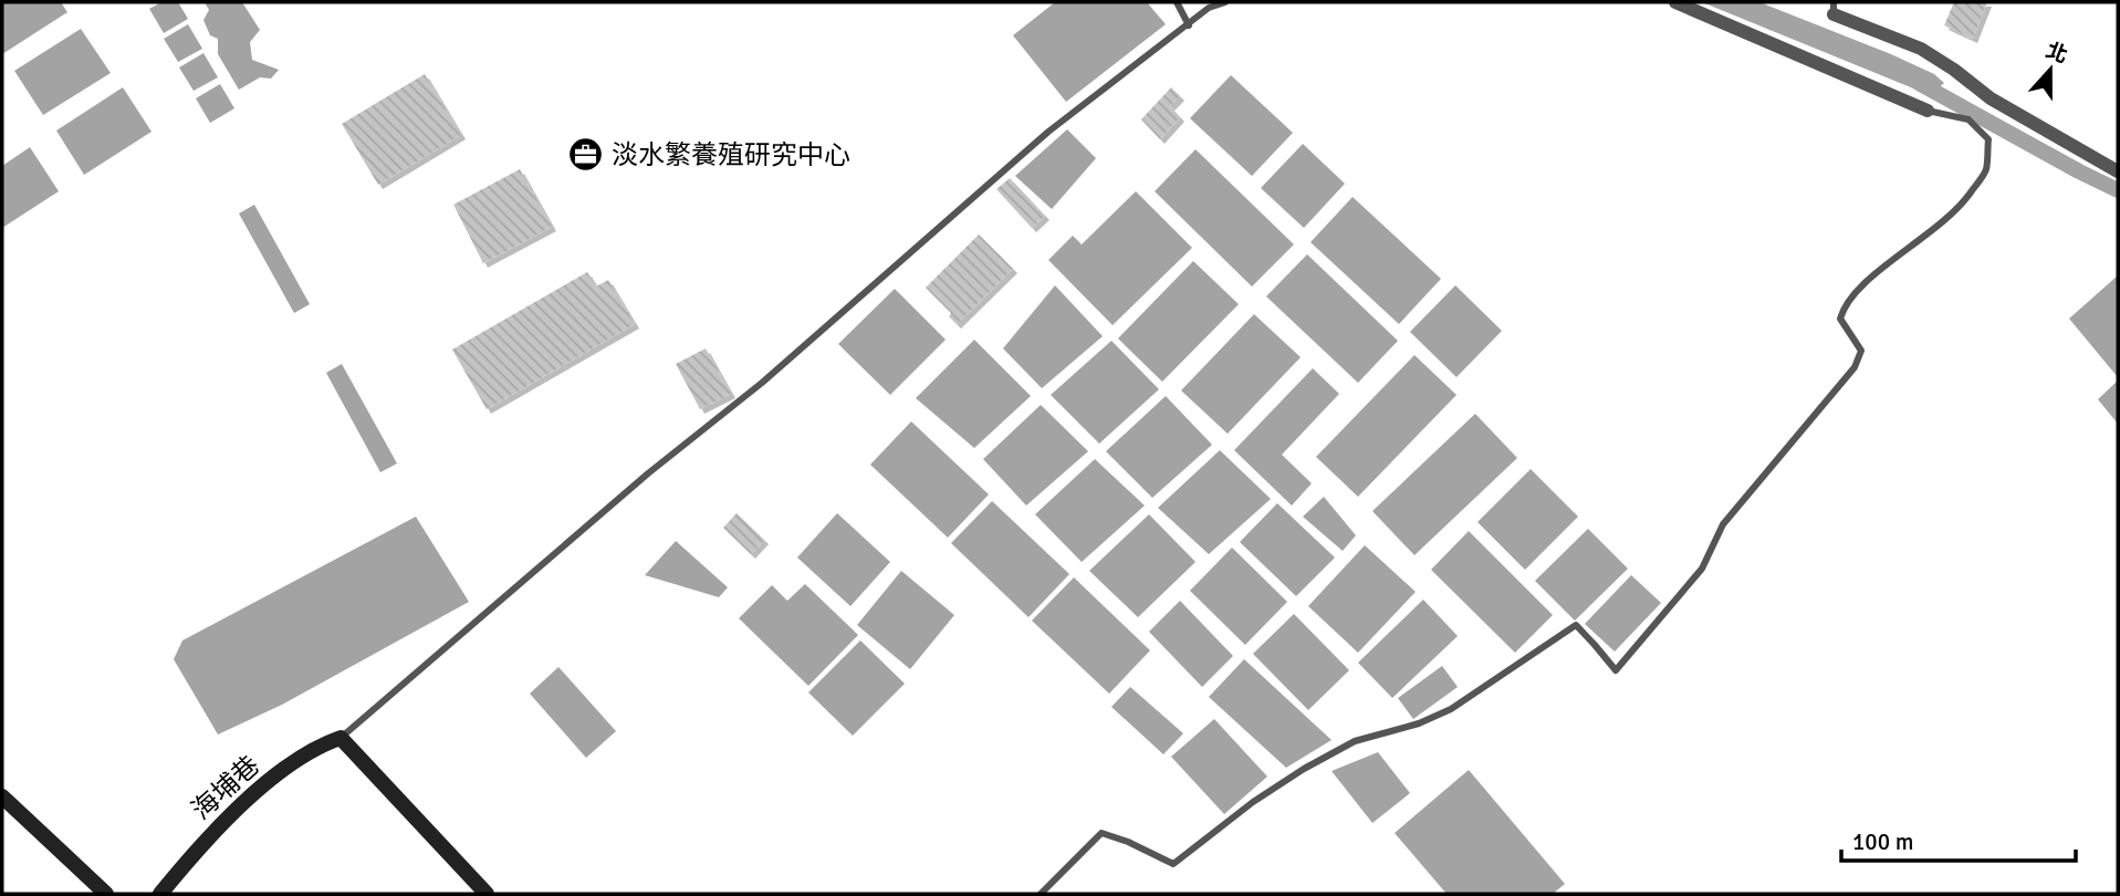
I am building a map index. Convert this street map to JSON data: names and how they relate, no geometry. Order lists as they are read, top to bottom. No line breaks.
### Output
{"streets":{"street":["海埔巷"]},"places":{"office":["淡水繁養殖研究中心"]},"scale_bar":"100 m","north":"top"}
